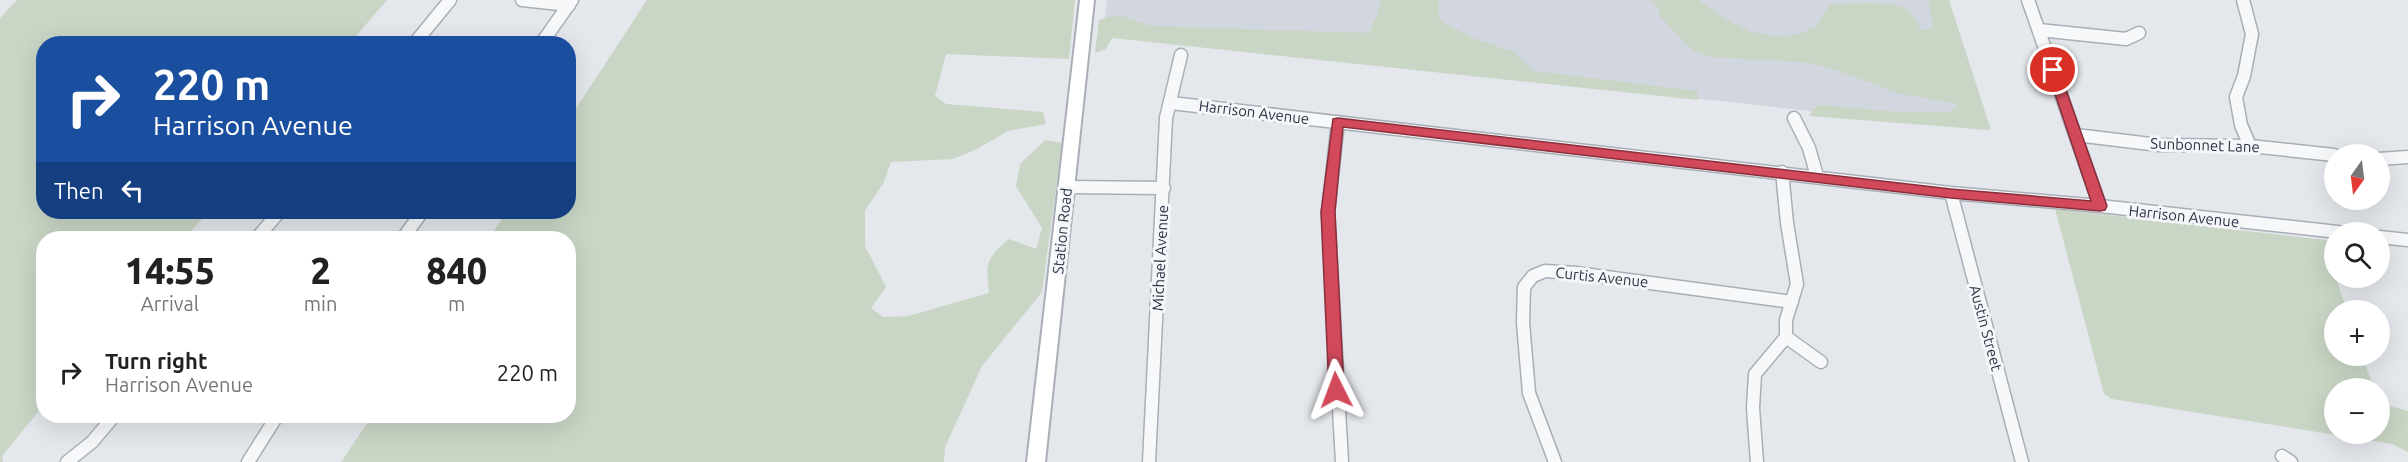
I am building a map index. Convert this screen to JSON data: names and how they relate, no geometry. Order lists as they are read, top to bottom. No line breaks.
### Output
{"streets":{"main road":["Station Road"],"street":["Harrison Avenue","Sunbonnet Lane","Michael Avenue","Curtis Avenue","Austin Street"]},"crossings":[["Harrison Avenue","Michael Avenue"],["Harrison Avenue","Austin Street"]],"north":"bottom","page":{"turn":["220 m","Harrison Avenue"],"map_buttons":["+","−"],"then":"Then","eta":["14:55","Arrival","2","min","840","m"],"list":[{"name":"Turn right","note":"Harrison Avenue","value":"220 m"}]}}
